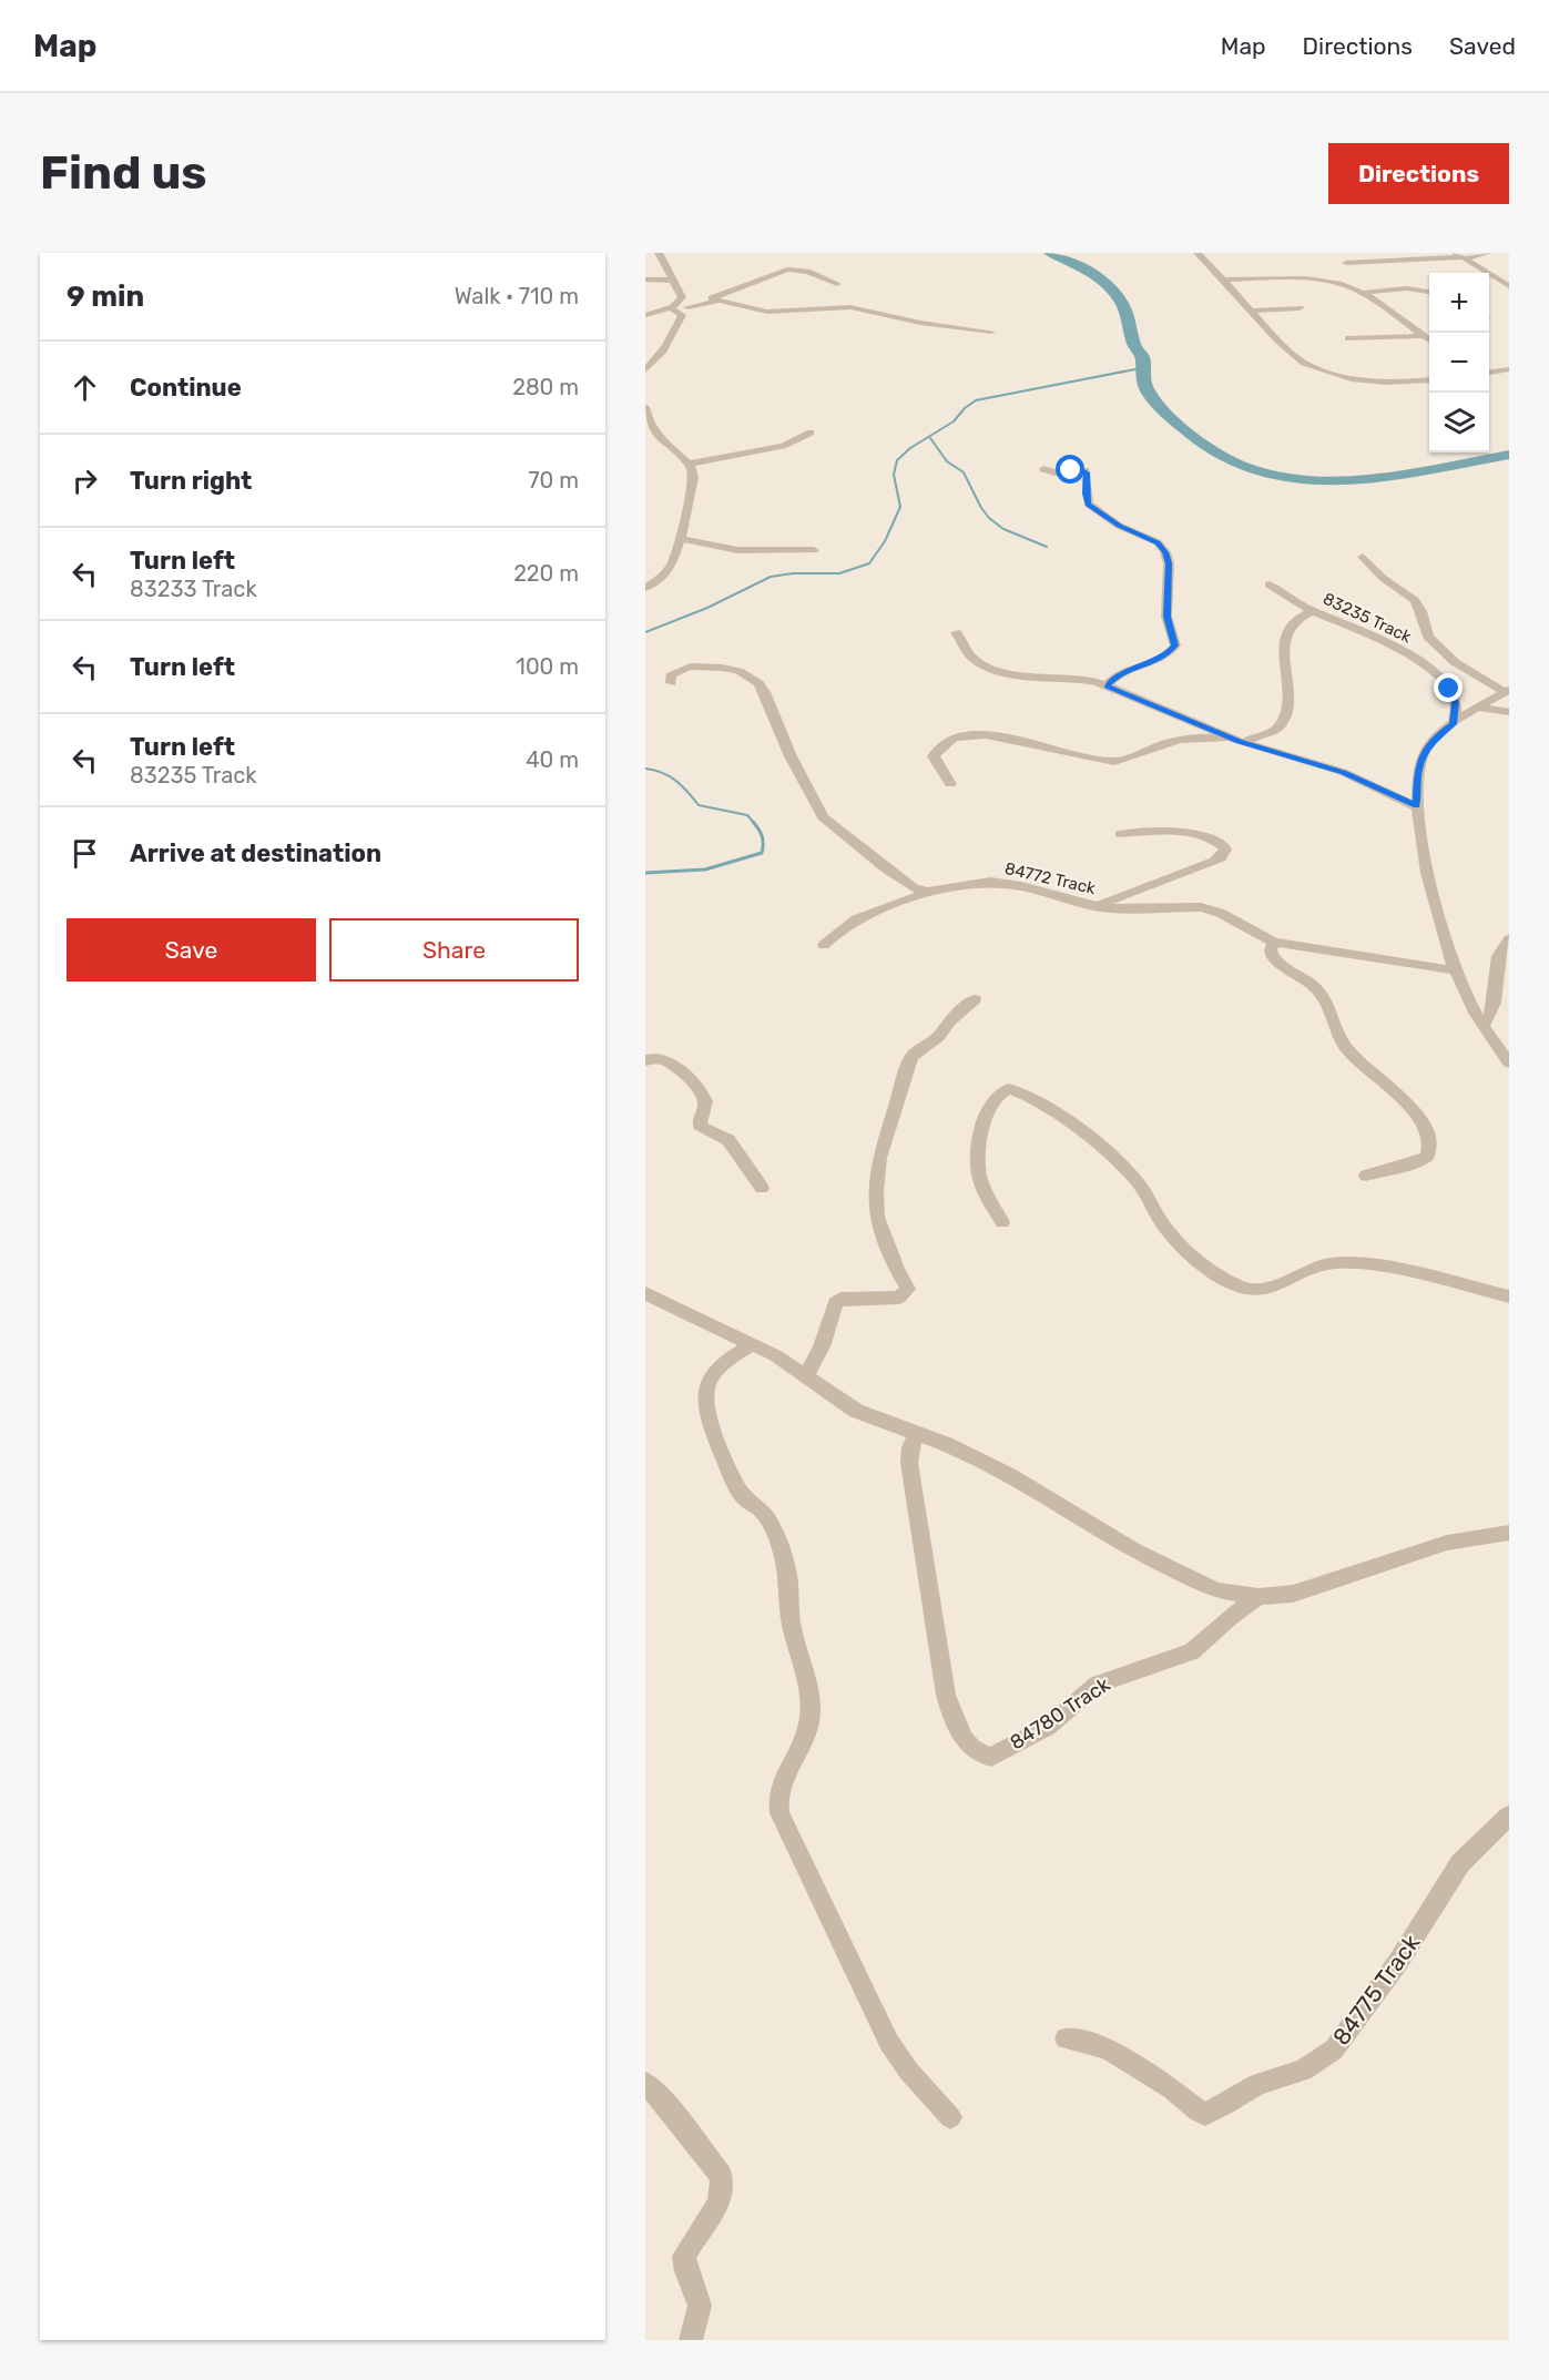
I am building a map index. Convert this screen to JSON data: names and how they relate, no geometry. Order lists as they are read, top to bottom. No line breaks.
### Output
{"streets":{"street":["83235 Track","84772 Track","84780 Track","84775 Track"]},"page":{"header":"Map","nav":["Map","Directions","Saved"],"buttons":["Directions",["Save","Share"]],"title":"Find us","heading":["9 min","Walk · 710 m"],"map_buttons":["+","−"],"list":[["Continue","280 m"],["Turn right","70 m"],["Turn left","83233 Track","220 m"],["Turn left","100 m"],["Turn left","83235 Track","40 m"],"Arrive at destination"]}}
